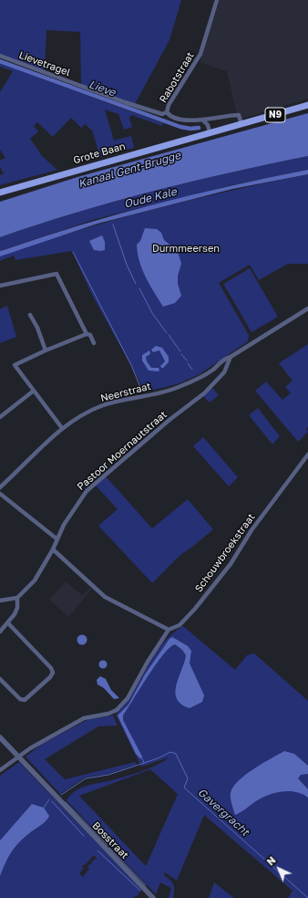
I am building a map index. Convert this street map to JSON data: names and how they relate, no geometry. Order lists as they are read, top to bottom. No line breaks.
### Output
{"streets":{"main road":["N9","Grote Baan"],"street":["Lievetragel","Rabotstraat","Neerstraat","Pastoor Moernautstraat","Schouwbroekstraat","Bosstraat"]},"crossings":[["Lievetragel","Rabotstraat"],["Rabotstraat","N9"],["N9","Grote Baan"],["Neerstraat","Pastoor Moernautstraat"],["Schouwbroekstraat","Bosstraat"]],"water":["Lieve","Kanaal Gent-Brugge","Oude Kale","Gavergracht"],"parks":["Durmmeersen"],"north":"top left"}
